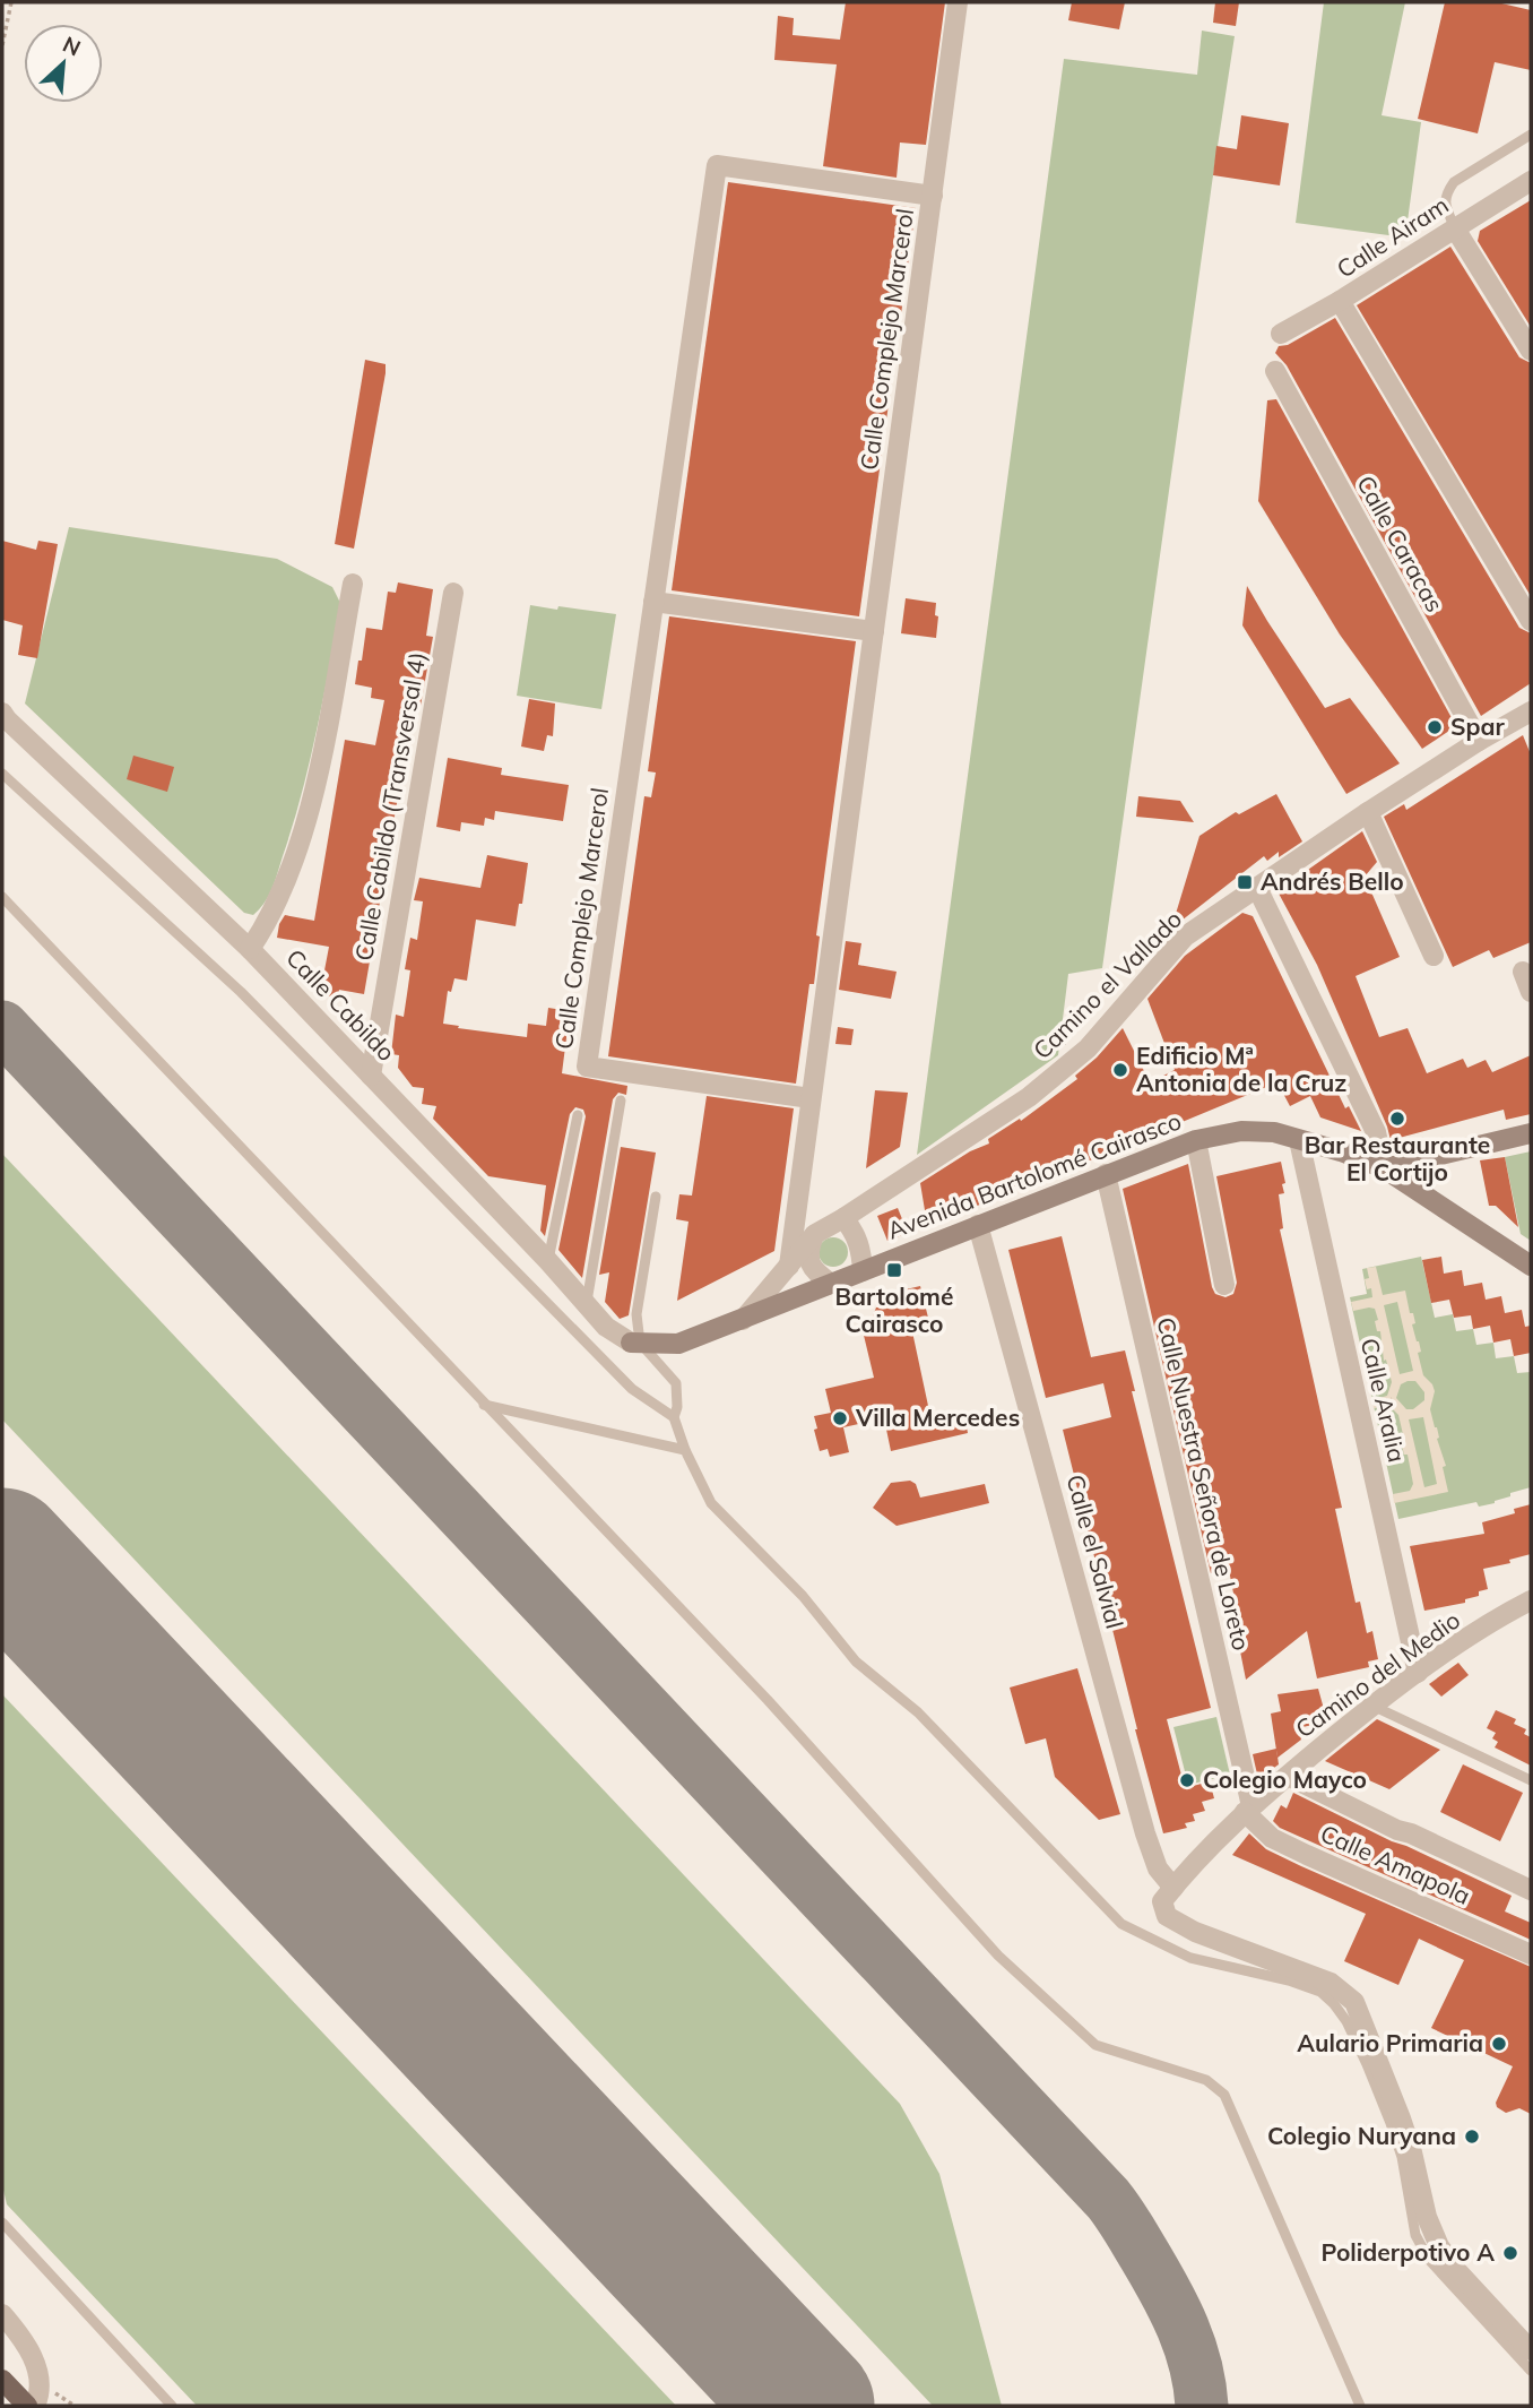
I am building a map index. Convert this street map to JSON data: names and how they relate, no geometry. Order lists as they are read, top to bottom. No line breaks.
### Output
{"streets":{"street":["Calle Airam","Calle Complejo Marcerol","Calle Caracas","Calle Cabildo (Transversal 4)","Camino el Vallado","Calle Cabildo","Avenida Bartolomé Cairasco","Calle Aralia","Calle Nuestra Señora de Loreto","Calle el Salvial","Camino del Medio","Calle Amapola"]},"crossings":[["Calle Complejo Marcerol","Camino el Vallado"],["Calle Caracas","Camino el Vallado"],["Calle Cabildo (Transversal 4)","Calle Cabildo"],["Camino el Vallado","Avenida Bartolomé Cairasco"],["Calle Cabildo","Avenida Bartolomé Cairasco"],["Avenida Bartolomé Cairasco","Calle Aralia"],["Avenida Bartolomé Cairasco","Calle Nuestra Señora de Loreto"],["Avenida Bartolomé Cairasco","Calle el Salvial"],["Calle Aralia","Camino del Medio"],["Calle Nuestra Señora de Loreto","Camino del Medio"],["Calle Nuestra Señora de Loreto","Calle Amapola"],["Calle el Salvial","Camino del Medio"],["Camino del Medio","Calle Amapola"]],"places":{"other":["Spar","Edificio Mª Antonia de la Cruz","Bar Restaurante El Cortijo","Villa Mercedes","Colegio Mayco","Aulario Primaria","Colegio Nuryana","Poliderpotivo A"],"transit":["Andrés Bello","Bartolomé Cairasco"]},"north":"top right"}
